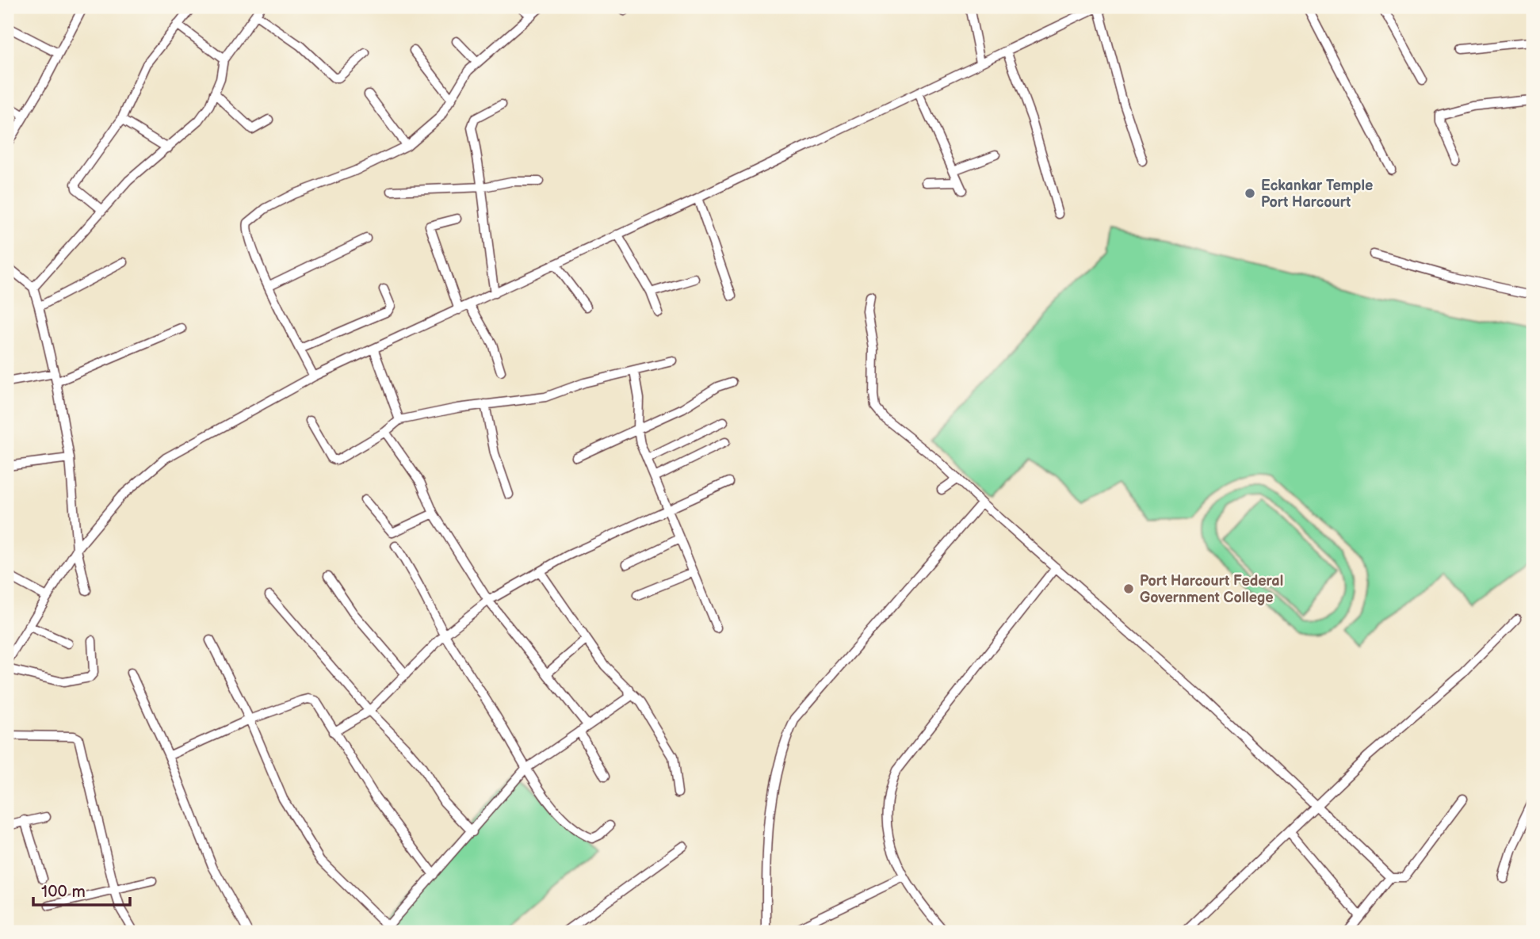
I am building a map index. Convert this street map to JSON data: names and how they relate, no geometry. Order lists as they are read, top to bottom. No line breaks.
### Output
{"places":["Eckankar Temple Port Harcourt","Port Harcourt Federal Government College"],"scale_bar":"100 m"}
